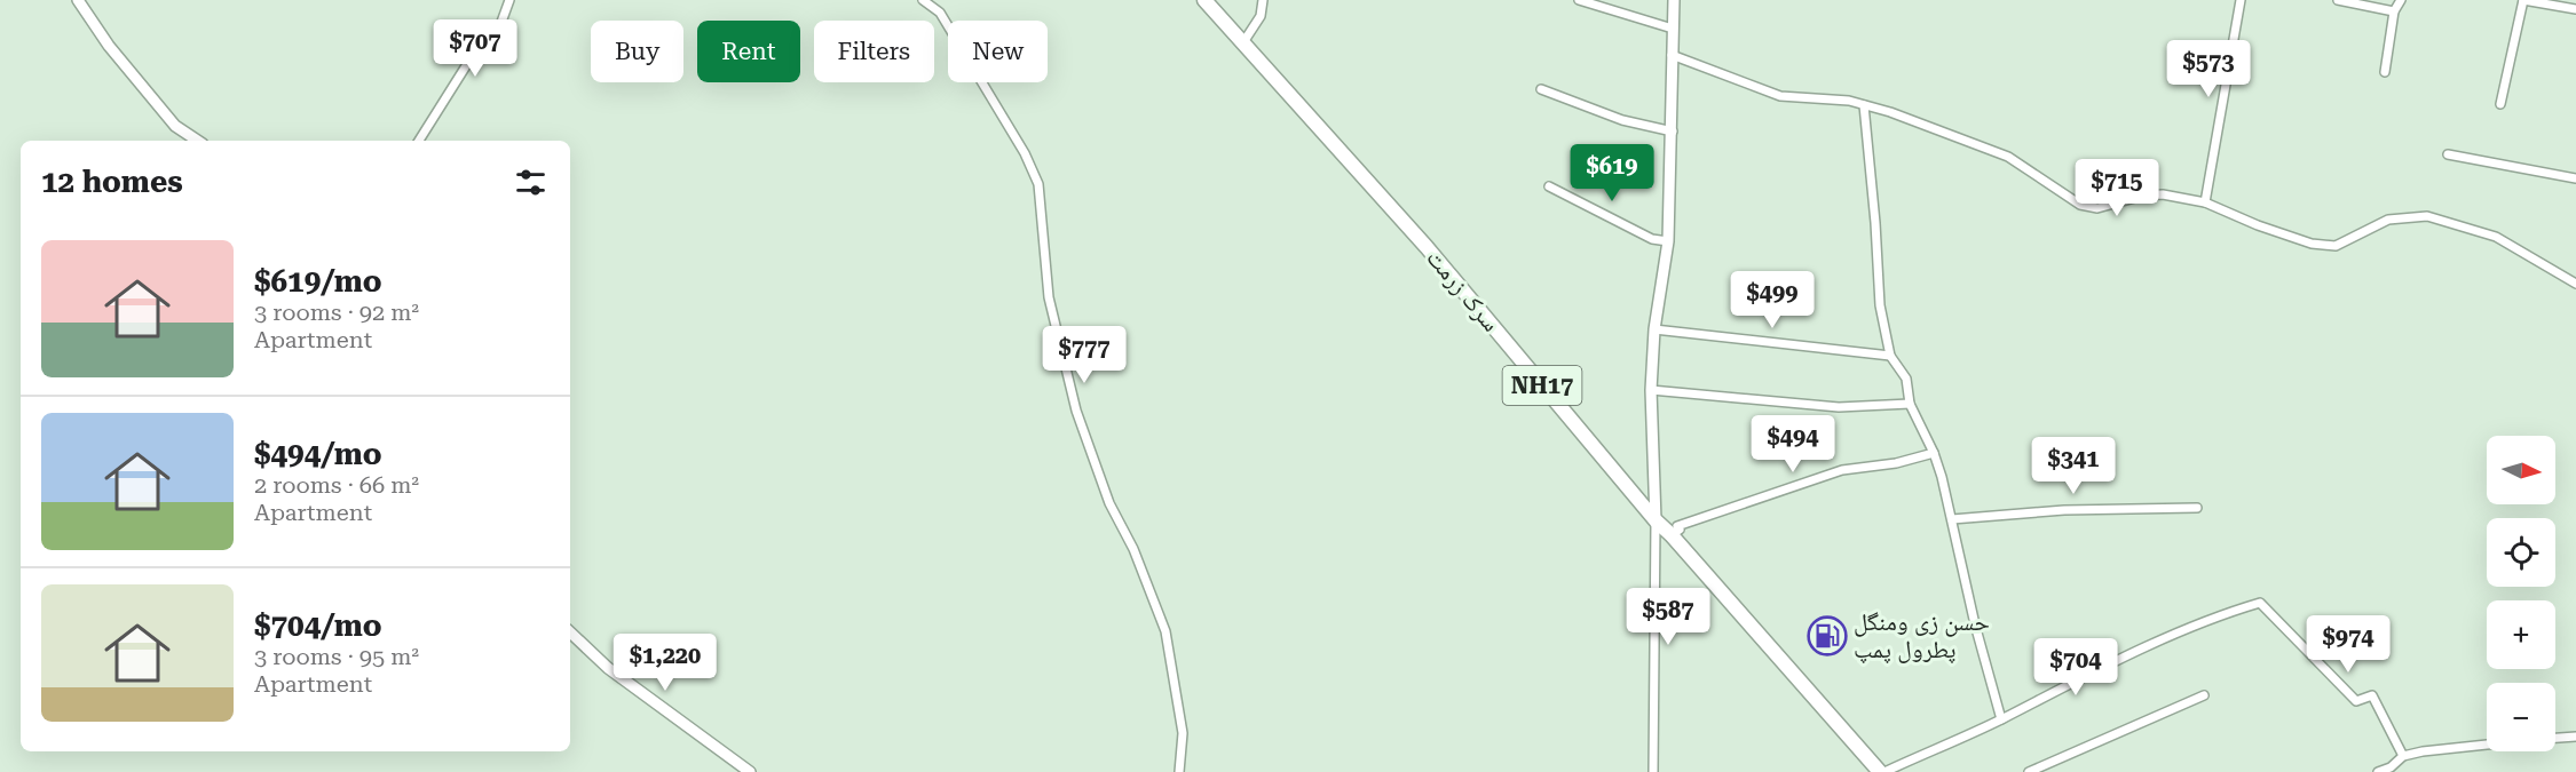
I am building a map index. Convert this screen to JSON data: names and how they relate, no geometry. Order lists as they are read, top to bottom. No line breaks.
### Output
{"streets":{"highway":["سرک زرمت","NH17"]},"places":{"fuel station":["حسن زی ومنگل پطرول پمپ"]},"north":"right","page":{"price":["$707","$573","$619","$715","$499","$777","$494","$341","$587","$974","$1,220","$704"],"chip":["Buy","Rent","Filters","New"],"heading":"12 homes","list":[{"name":"$619/mo","note":"3 rooms · 92 m² · Apartment"},{"name":"$494/mo","note":"2 rooms · 66 m² · Apartment"},{"name":"$704/mo","note":"3 rooms · 95 m² · Apartment"}],"map_buttons":["+","−"]}}
